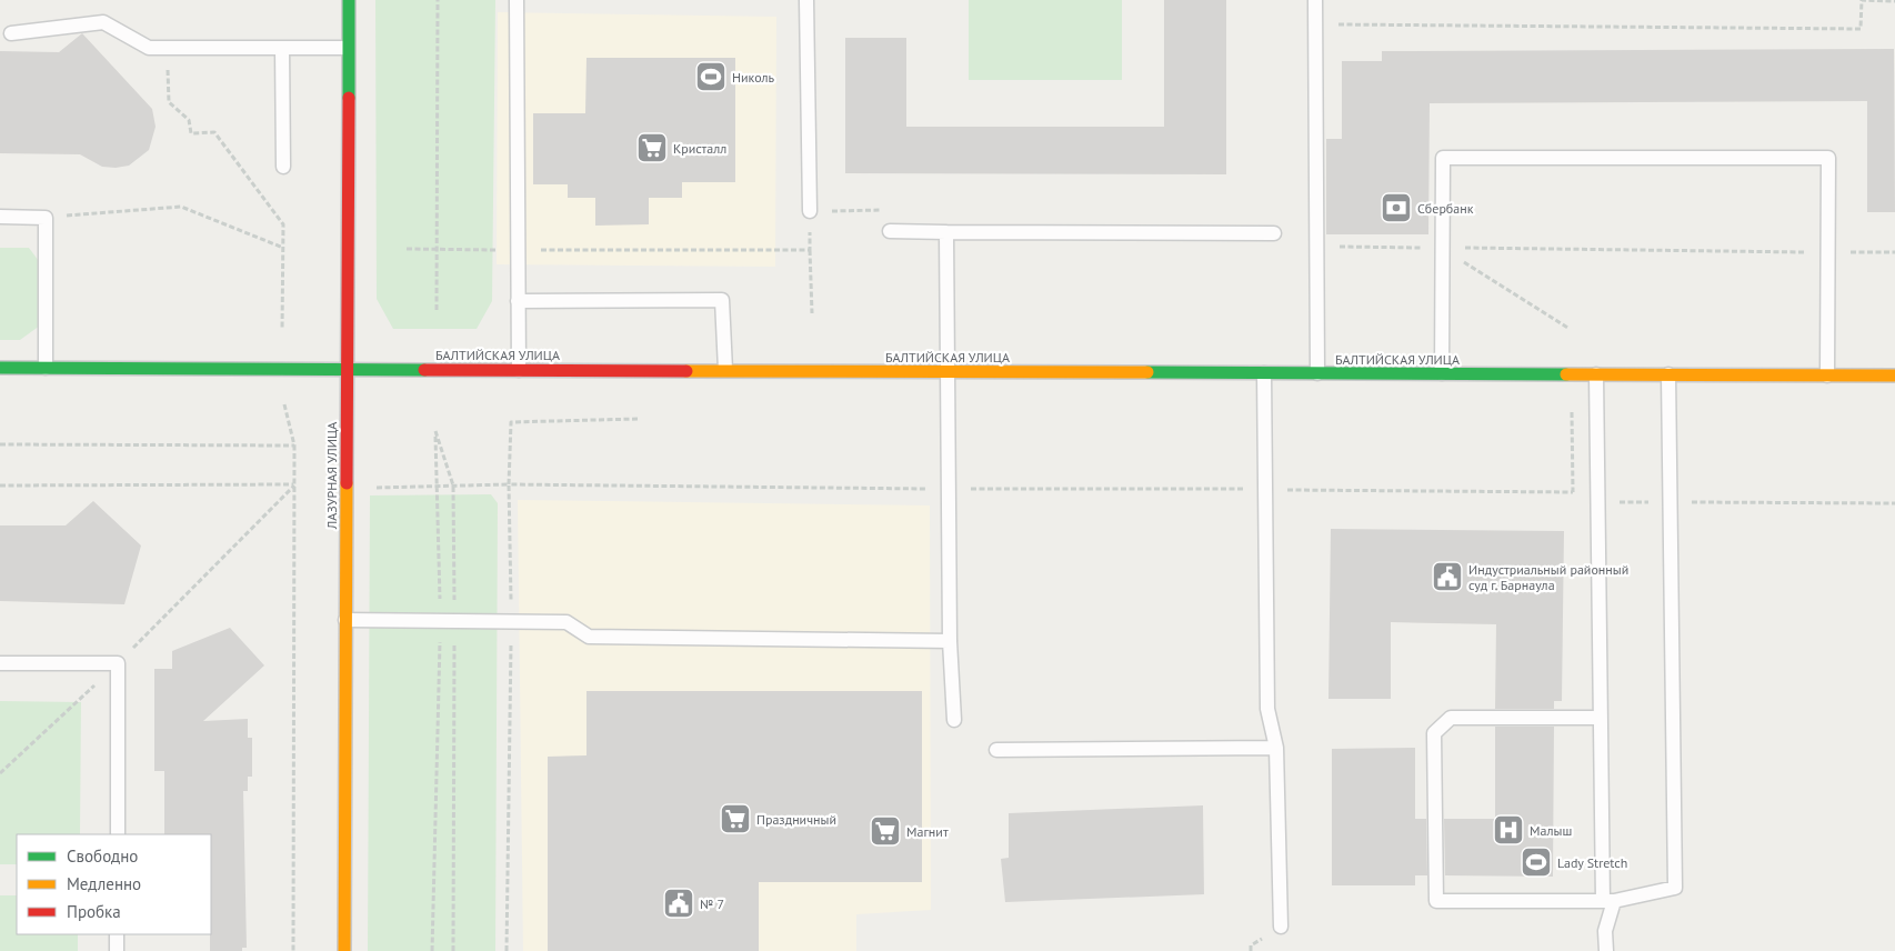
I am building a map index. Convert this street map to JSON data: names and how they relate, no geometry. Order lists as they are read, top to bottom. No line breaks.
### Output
{"streets":{"main road":["БАЛТИЙСКАЯ УЛИЦА","ЛАЗУРНАЯ УЛИЦА"]},"crossings":[["БАЛТИЙСКАЯ УЛИЦА","ЛАЗУРНАЯ УЛИЦА"]],"places":{"sports":["Николь","Lady Stretch"],"supermarket":["Кристалл","Праздничный","Магнит"],"bank":["Сбербанк"],"public building":["Индустриальный районный суд г. Барнаула","№ 7"],"hospital":["Малыш"]},"legend":["Свободно","Медленно","Пробка"]}
